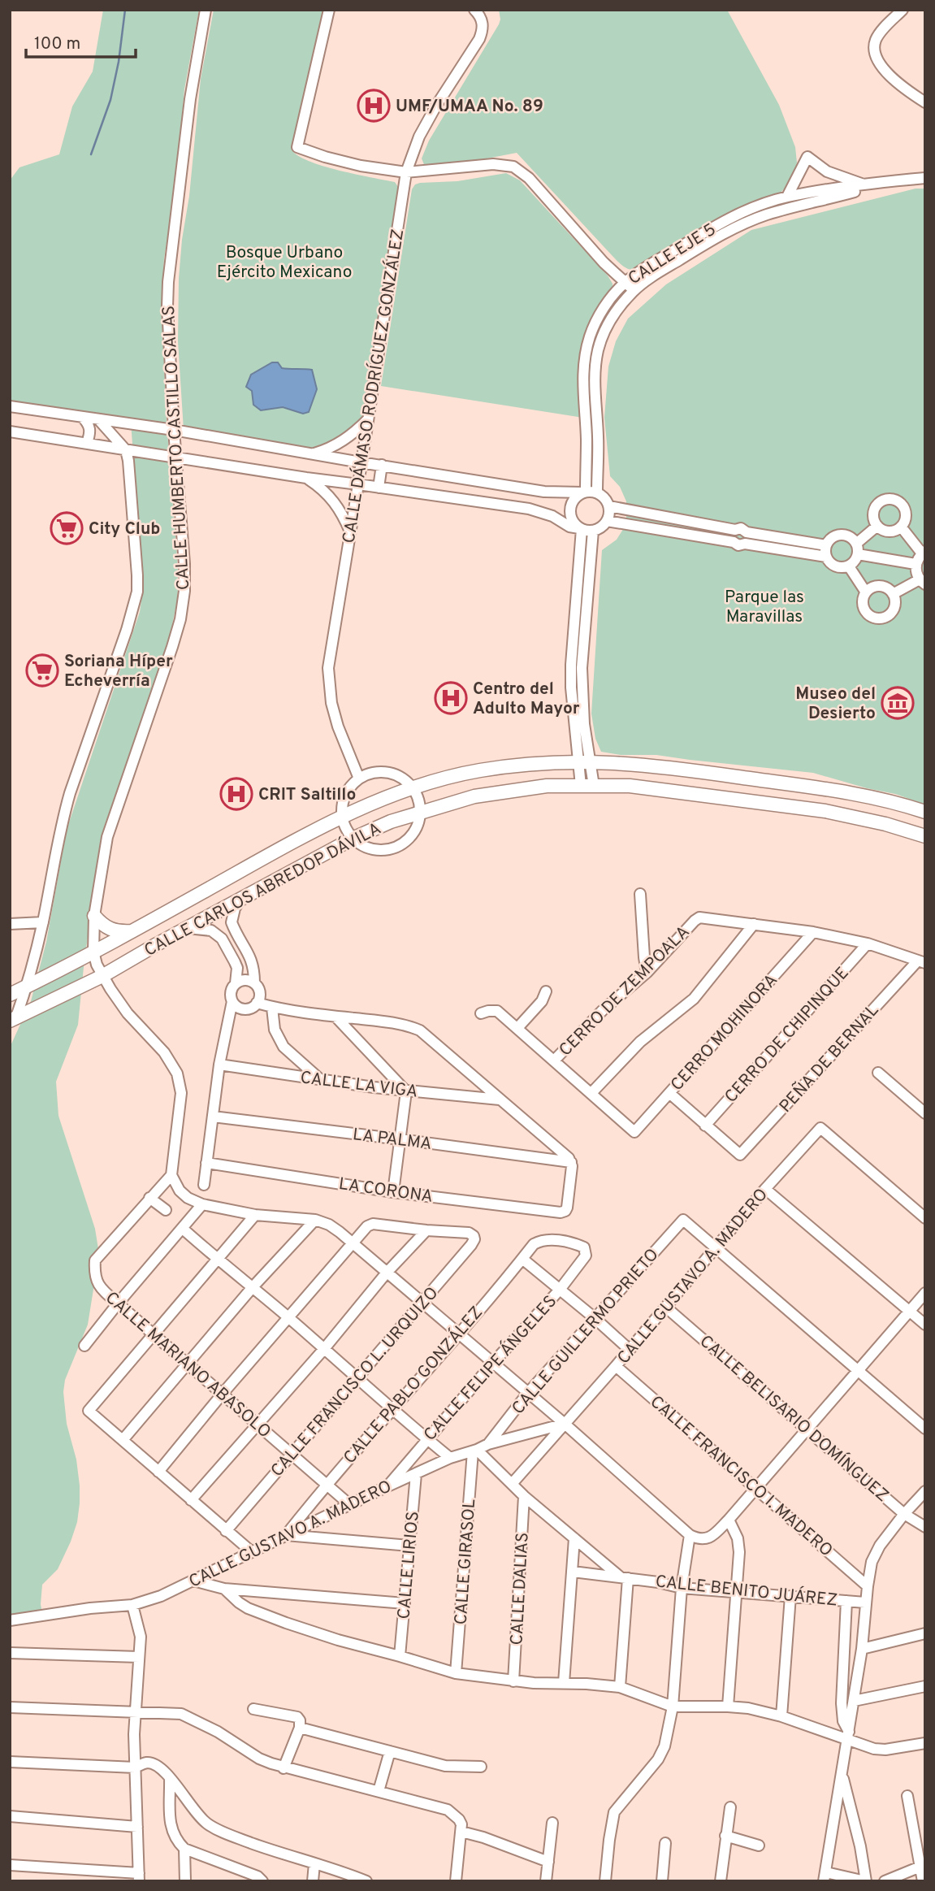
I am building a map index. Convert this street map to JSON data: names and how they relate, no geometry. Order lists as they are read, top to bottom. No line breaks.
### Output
{"streets":{"main road":["CALLE CARLOS ABREDOP DÁVILA"],"street":["CALLE EJE 5","CALLE DÁMASO RODRÍGUEZ GONZÁLEZ","CALLE HUMBERTO CASTILLO SALAS","CERRO DE ZEMPOALA","CERRO MOHINORA","CERRO DE CHIPINQUE","PEÑA DE BERNAL","CALLE LA VIGA","LA PALMA","LA CORONA","CALLE GUSTAVO A. MADERO","CALLE GUILLERMO PRIETO","CALLE MARIANO ABASOLO","CALLE FELIPE ÁNGELES","CALLE FRANCISCO L. URQUIZO","CALLE PABLO GONZÁLEZ","CALLE BELISARIO DOMÍNGUEZ","CALLE FRANCISCO I. MADERO","CALLE GIRASOL","CALLE LIRIOS","CALLE DALIAS","CALLE BENITO JUÁREZ"]},"crossings":[["CALLE HUMBERTO CASTILLO SALAS","CALLE CARLOS ABREDOP DÁVILA"],["CERRO DE CHIPINQUE","PEÑA DE BERNAL"],["LA PALMA","LA CORONA"],["CALLE GUSTAVO A. MADERO","CALLE GUILLERMO PRIETO"],["CALLE GUSTAVO A. MADERO","CALLE MARIANO ABASOLO"],["CALLE GUSTAVO A. MADERO","CALLE FELIPE ÁNGELES"],["CALLE GUSTAVO A. MADERO","CALLE PABLO GONZÁLEZ"],["CALLE GUSTAVO A. MADERO","CALLE BELISARIO DOMÍNGUEZ"],["CALLE GUSTAVO A. MADERO","CALLE FRANCISCO I. MADERO"],["CALLE GUSTAVO A. MADERO","CALLE GIRASOL"],["CALLE GUSTAVO A. MADERO","CALLE LIRIOS"],["CALLE MARIANO ABASOLO","CALLE FRANCISCO L. URQUIZO"],["CALLE MARIANO ABASOLO","CALLE PABLO GONZÁLEZ"],["CALLE FELIPE ÁNGELES","CALLE PABLO GONZÁLEZ"]],"parks":["Bosque Urbano Ejército Mexicano","Parque las Maravillas"],"places":{"hospital":["UMF/UMAA No. 89","Centro del Adulto Mayor","CRIT Saltillo"],"supermarket":["City Club","Soriana Híper Echeverría"],"museum":["Museo del Desierto"]},"scale_bar":"100 m"}
